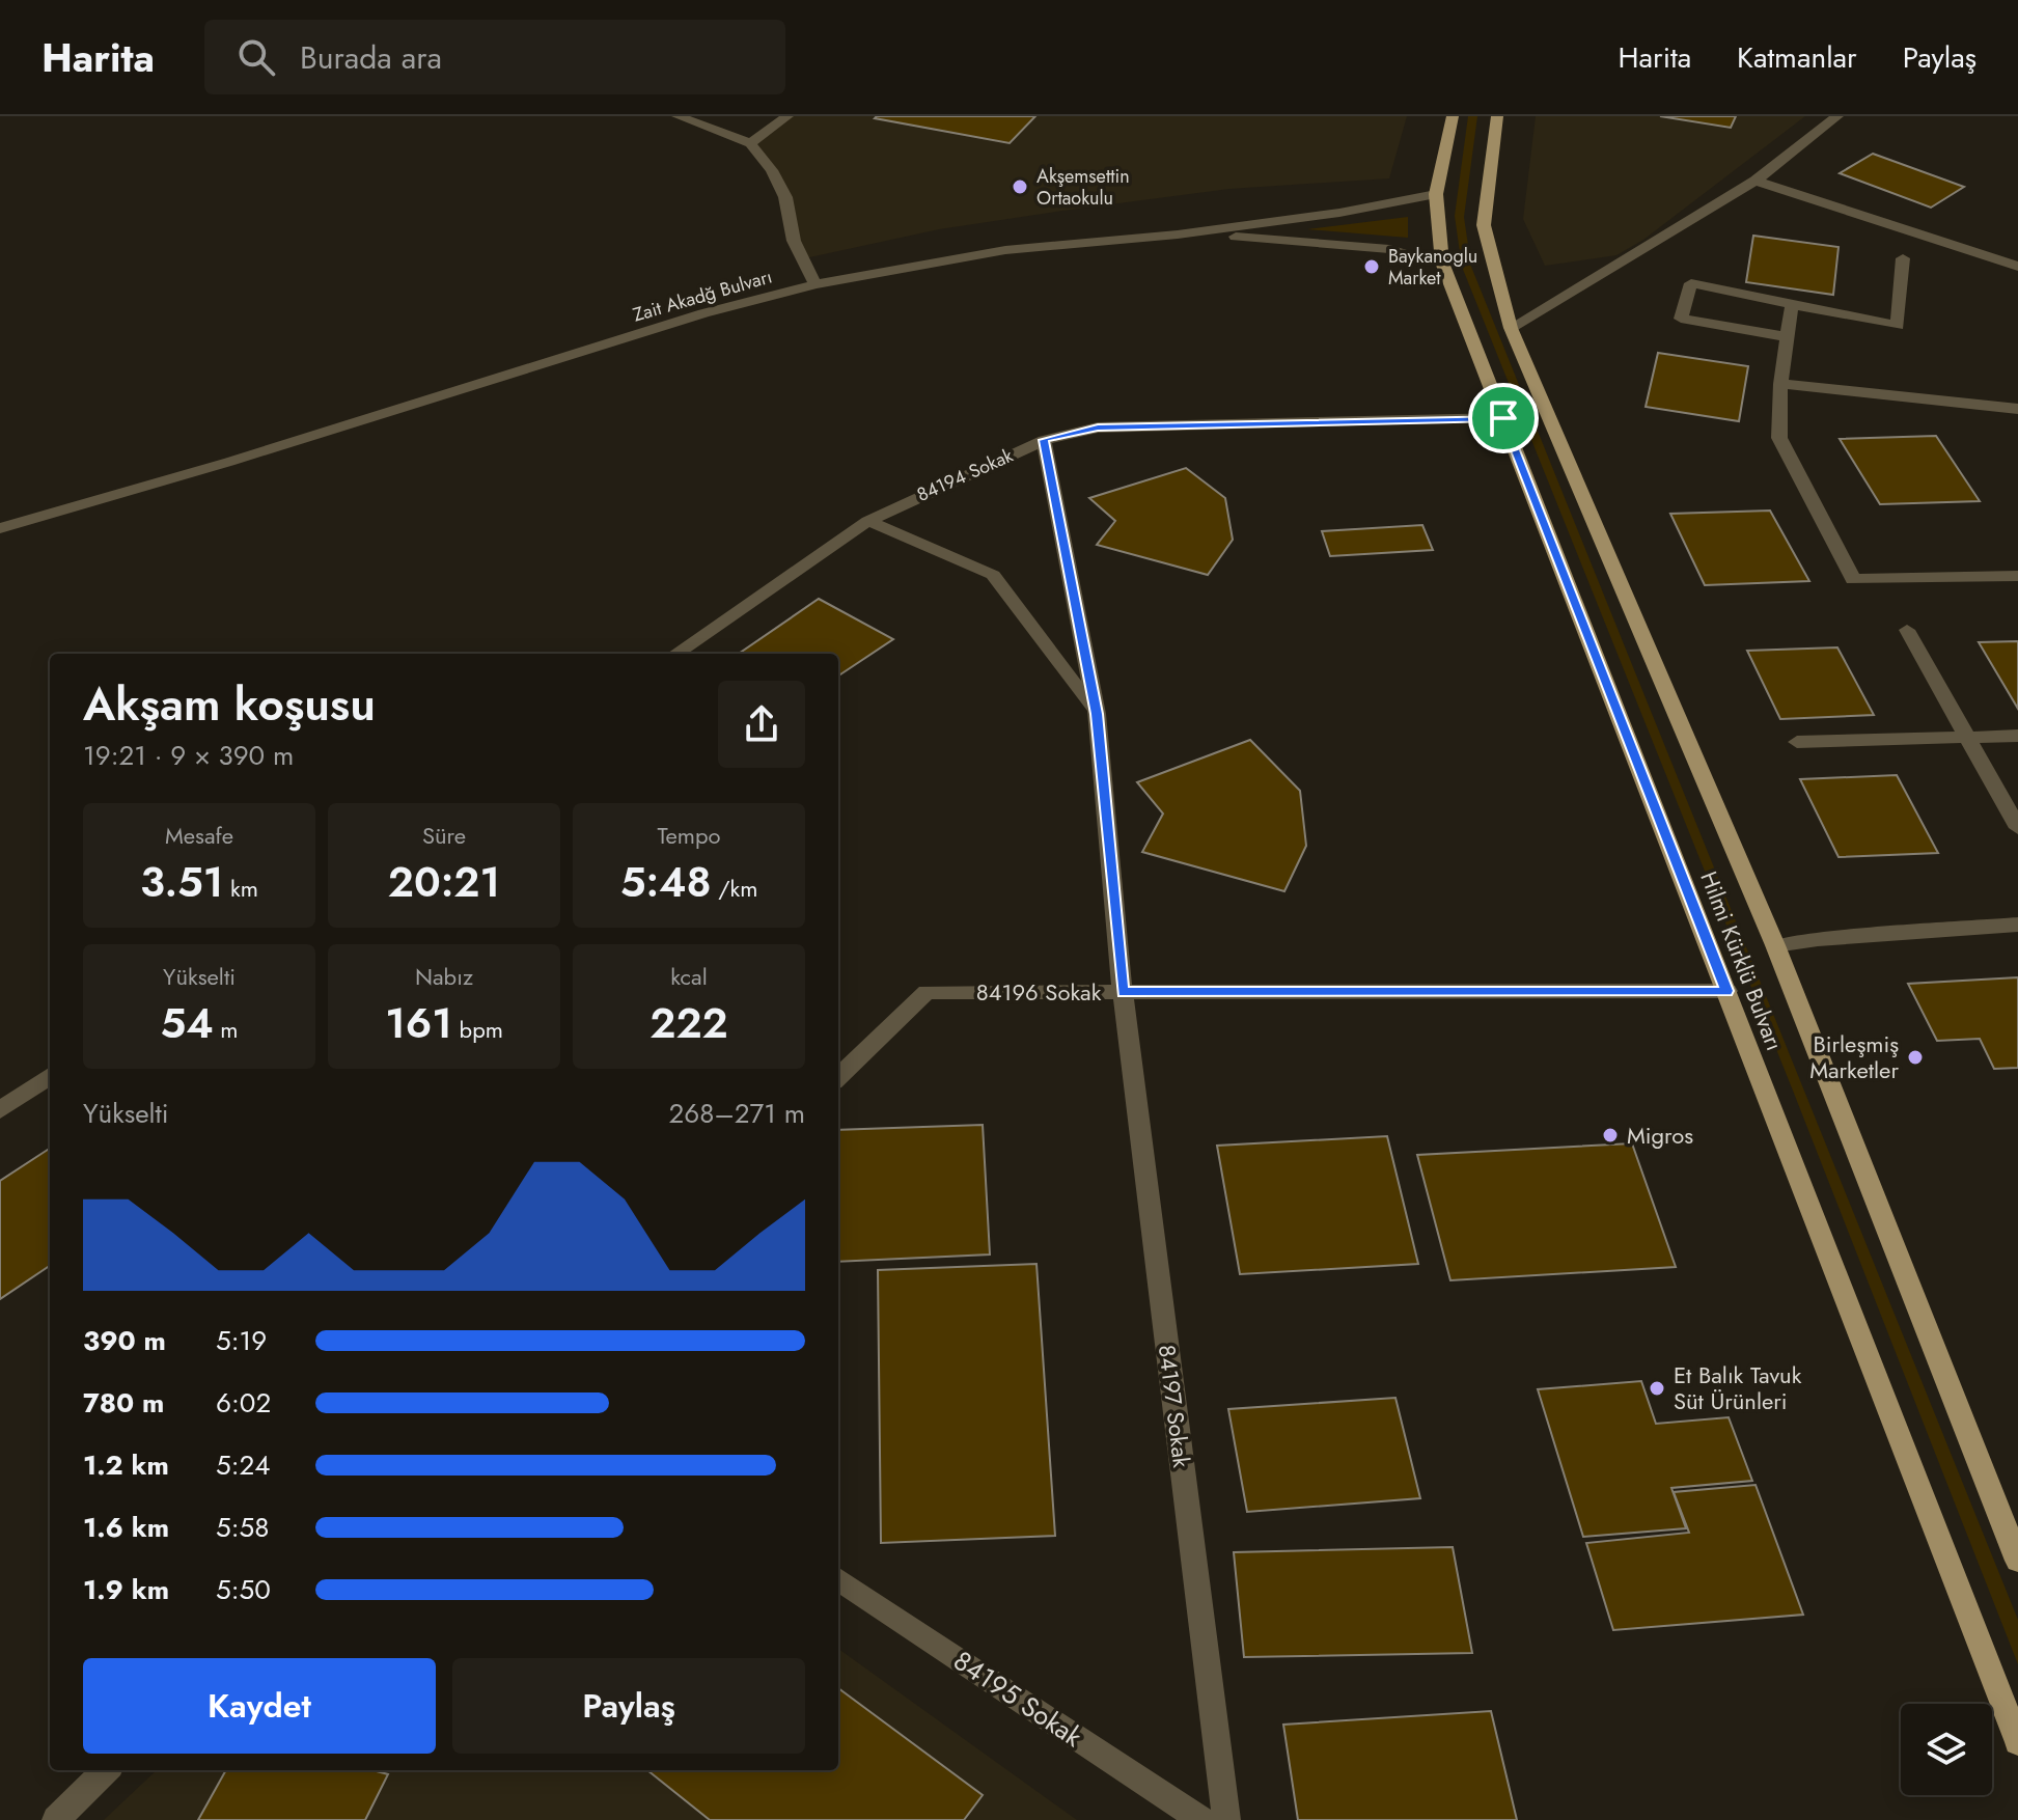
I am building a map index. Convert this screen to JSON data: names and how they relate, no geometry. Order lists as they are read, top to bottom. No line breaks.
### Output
{"streets":{"main road":["Hilmi Kürklü Bulvarı"],"street":["Zait Akadğ Bulvarı","84194 Sokak","84196 Sokak","84197 Sokak","84195 Sokak"]},"crossings":[["Zait Akadğ Bulvarı","Hilmi Kürklü Bulvarı"],["84194 Sokak","Hilmi Kürklü Bulvarı"],["84194 Sokak","84197 Sokak"],["Hilmi Kürklü Bulvarı","84196 Sokak"],["84196 Sokak","84197 Sokak"]],"places":["Akşemsettin Ortaokulu","Baykanoglu Market","Birleşmiş Marketler","Migros","Et Balık Tavuk Süt Ürünleri"],"page":{"header":"Harita","search":"Burada ara","nav":["Harita","Katmanlar","Paylaş"],"heading":["Akşam koşusu","19:21 · 9 × 390 m"],"stats":[["Mesafe","3.51 km"],["Süre","20:21"],["Tempo","5:48 /km"],["Yükselti","54 m"],["Nabız","161 bpm"],["kcal","222"]],"chart":["Yükselti","268–271 m"],"list":[{"name":"390 m","note":"5:19"},{"name":"780 m","note":"6:02"},{"name":"1.2 km","note":"5:24"},{"name":"1.6 km","note":"5:58"},{"name":"1.9 km","note":"5:50"}],"buttons":["Kaydet","Paylaş"]}}
